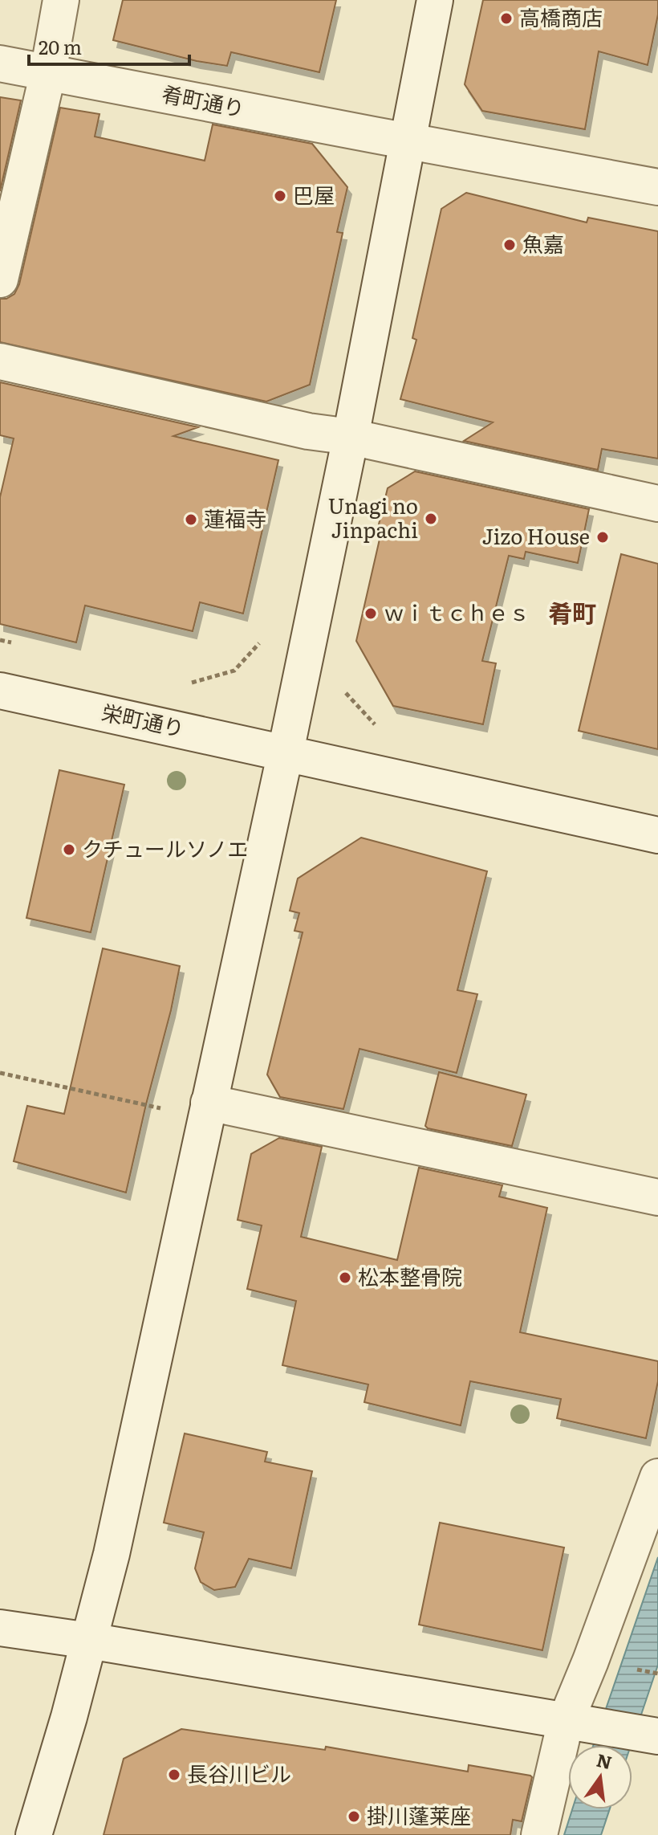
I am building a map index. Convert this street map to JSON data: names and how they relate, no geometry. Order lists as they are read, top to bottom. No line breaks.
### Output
{"streets":{"street":["肴町通り","栄町通り"]},"districts":["肴町"],"places":["高橋商店","巴屋","魚嘉","Unagi no Jinpachi","蓮福寺","Jizo House","ｗｉｔｃｈｅｓ","クチュールソノエ","松本整骨院","長谷川ビル","掛川蓬莱座"],"scale_bar":"20 m","north":"top"}
